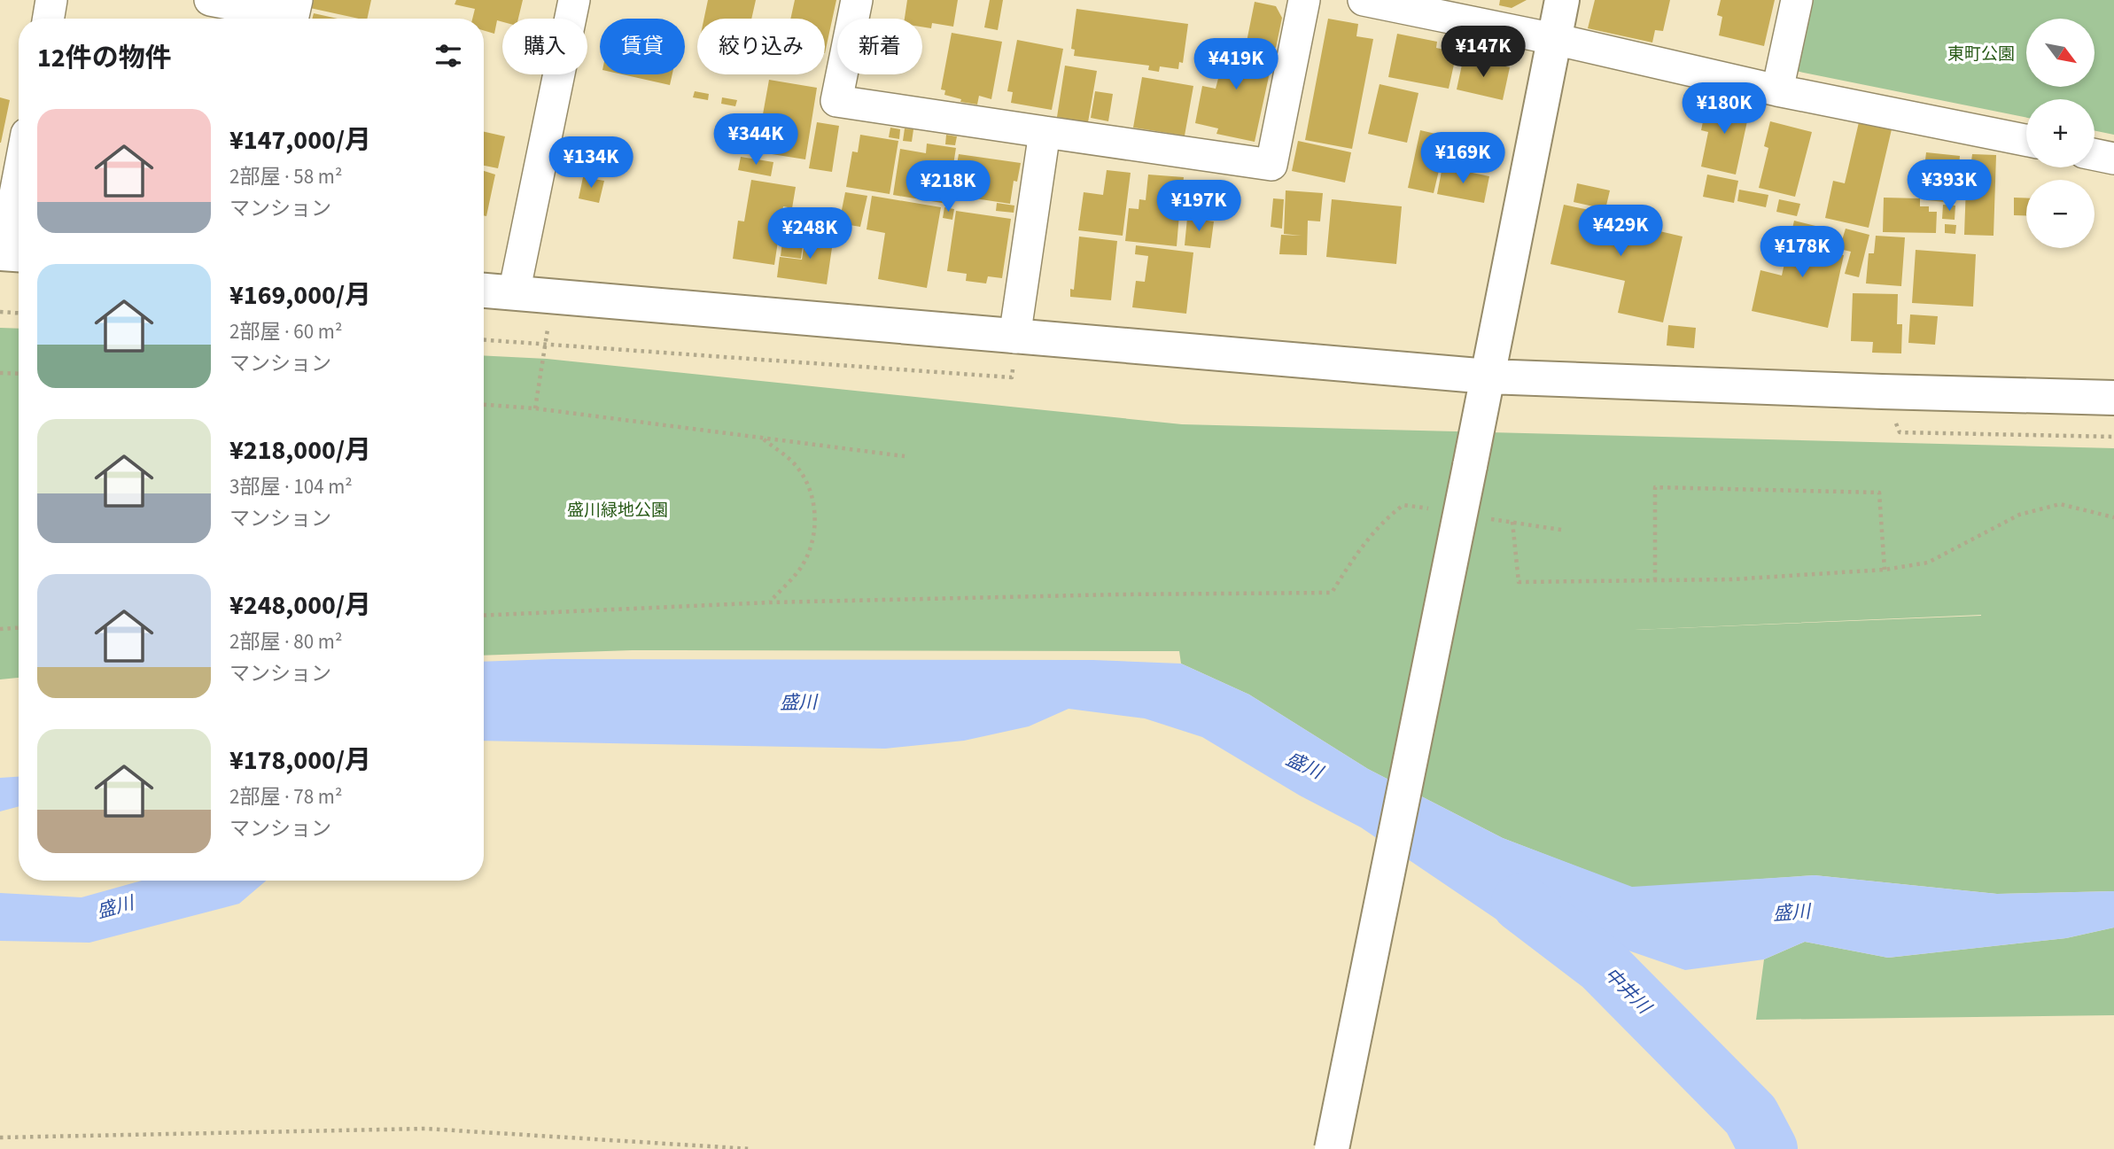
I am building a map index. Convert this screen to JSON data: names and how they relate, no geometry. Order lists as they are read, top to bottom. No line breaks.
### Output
{"water":["盛川","中井川"],"parks":["東町公園","盛川緑地公園"],"north":"bottom right","page":{"map_buttons":["+","−"],"chip":["購入","賃貸","絞り込み","新着"],"heading":"12件の物件","price":["¥147K","¥419K","¥180K","¥344K","¥169K","¥134K","¥393K","¥218K","¥197K","¥429K","¥248K","¥178K"],"list":[{"name":"¥147,000/月","note":"2部屋 · 58 m² · マンション"},{"name":"¥169,000/月","note":"2部屋 · 60 m² · マンション"},{"name":"¥218,000/月","note":"3部屋 · 104 m² · マンション"},{"name":"¥248,000/月","note":"2部屋 · 80 m² · マンション"},{"name":"¥178,000/月","note":"2部屋 · 78 m² · マンション"}]}}
